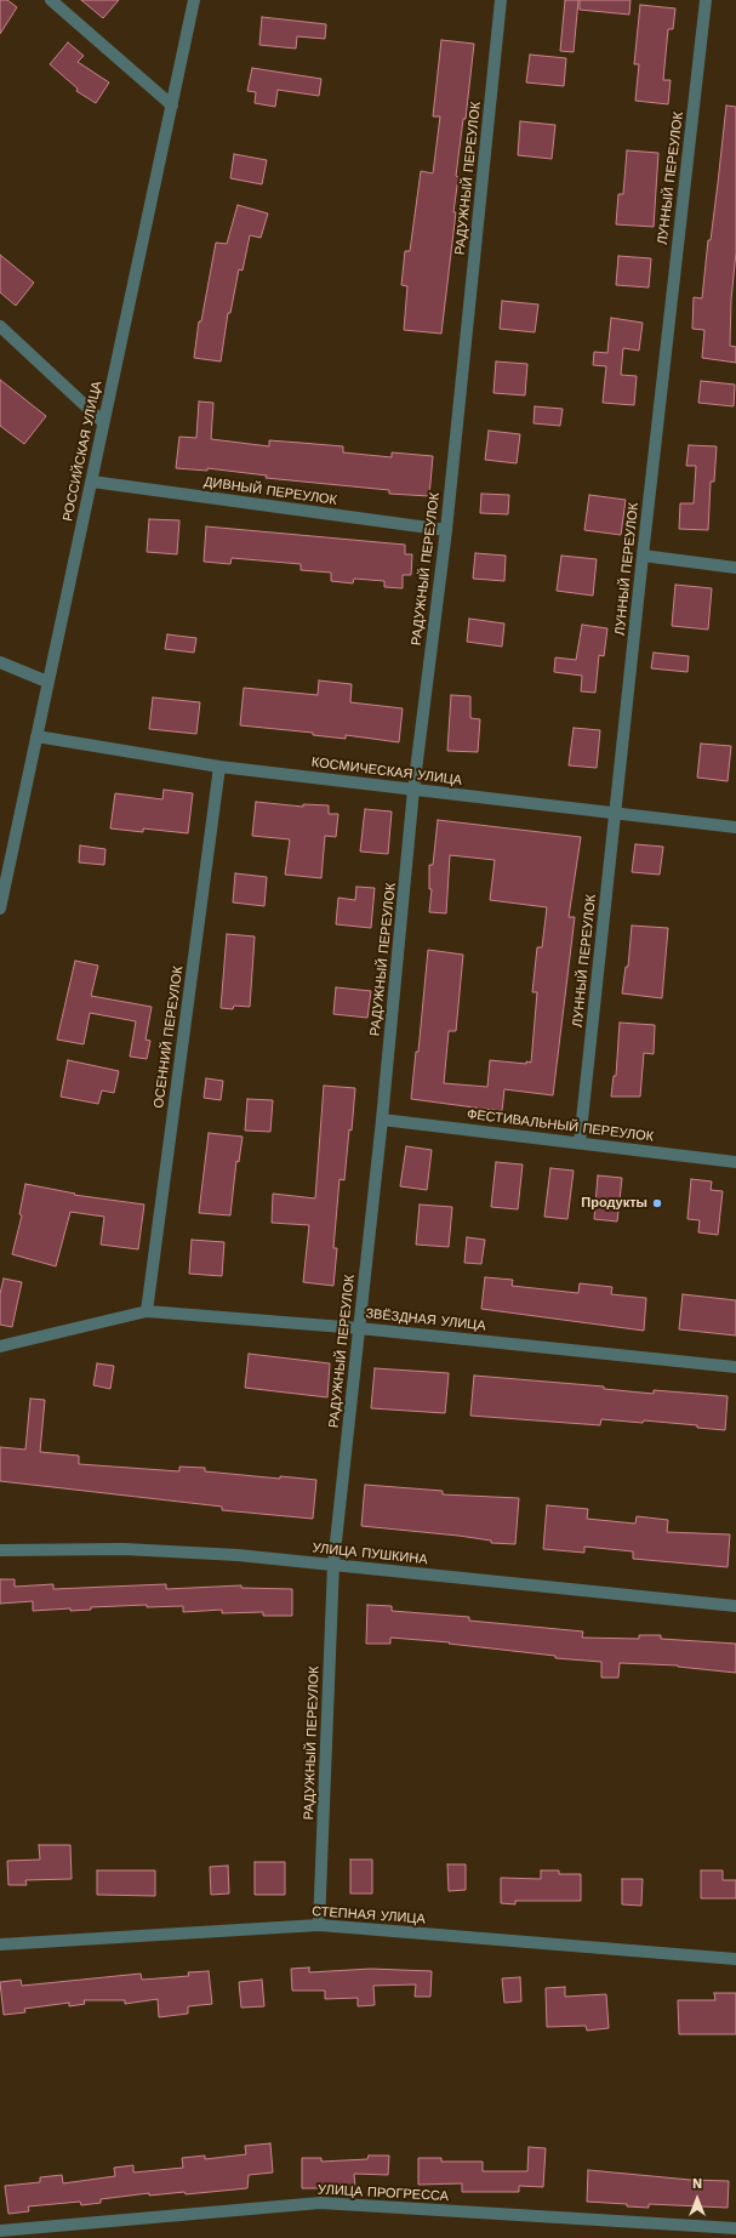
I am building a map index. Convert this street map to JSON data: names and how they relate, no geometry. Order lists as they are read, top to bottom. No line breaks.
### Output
{"streets":{"street":["РАДУЖНЫЙ ПЕРЕУЛОК","ЛУННЫЙ ПЕРЕУЛОК","РОССИЙСКАЯ УЛИЦА","ДИВНЫЙ ПЕРЕУЛОК","КОСМИЧЕСКАЯ УЛИЦА","ОСЕННИЙ ПЕРЕУЛОК","ФЕСТИВАЛЬНЫЙ ПЕРЕУЛОК","ЗВЁЗДНАЯ УЛИЦА","УЛИЦА ПУШКИНА","СТЕПНАЯ УЛИЦА","УЛИЦА ПРОГРЕССА"]},"crossings":[["РАДУЖНЫЙ ПЕРЕУЛОК","ДИВНЫЙ ПЕРЕУЛОК"],["РАДУЖНЫЙ ПЕРЕУЛОК","КОСМИЧЕСКАЯ УЛИЦА"],["РАДУЖНЫЙ ПЕРЕУЛОК","ФЕСТИВАЛЬНЫЙ ПЕРЕУЛОК"],["РАДУЖНЫЙ ПЕРЕУЛОК","ЗВЁЗДНАЯ УЛИЦА"],["РАДУЖНЫЙ ПЕРЕУЛОК","УЛИЦА ПУШКИНА"],["РАДУЖНЫЙ ПЕРЕУЛОК","СТЕПНАЯ УЛИЦА"],["ЛУННЫЙ ПЕРЕУЛОК","КОСМИЧЕСКАЯ УЛИЦА"],["ЛУННЫЙ ПЕРЕУЛОК","ФЕСТИВАЛЬНЫЙ ПЕРЕУЛОК"],["РОССИЙСКАЯ УЛИЦА","ДИВНЫЙ ПЕРЕУЛОК"],["РОССИЙСКАЯ УЛИЦА","КОСМИЧЕСКАЯ УЛИЦА"],["КОСМИЧЕСКАЯ УЛИЦА","ОСЕННИЙ ПЕРЕУЛОК"],["ОСЕННИЙ ПЕРЕУЛОК","ЗВЁЗДНАЯ УЛИЦА"]],"places":["Продукты"],"north":"top"}
